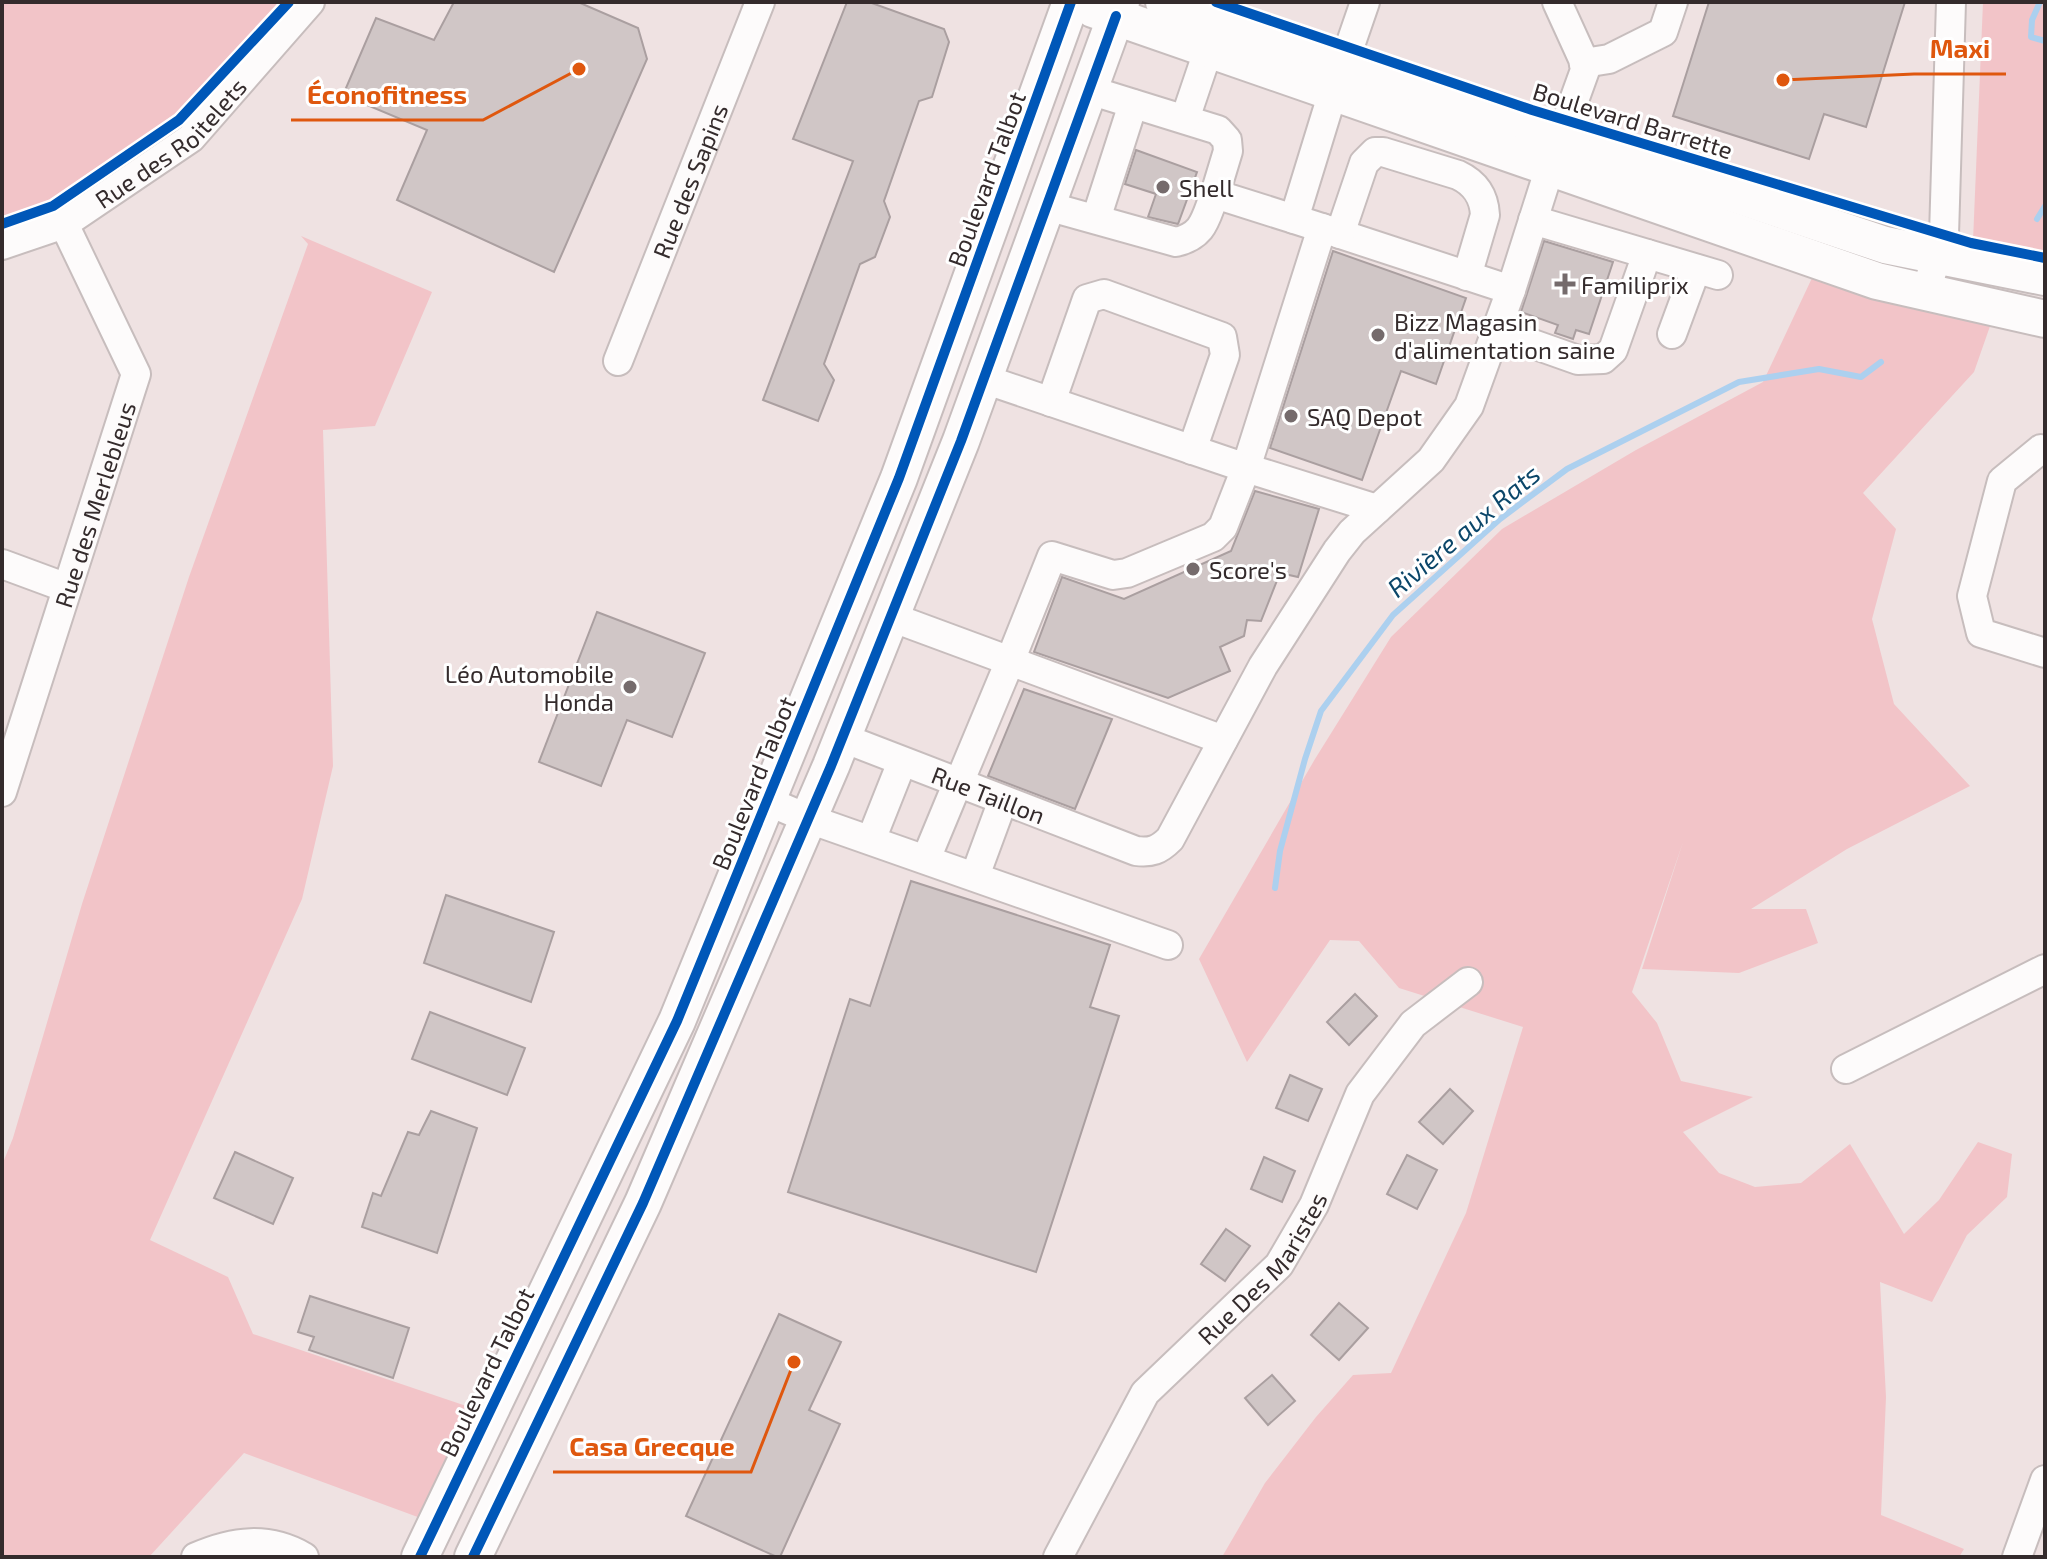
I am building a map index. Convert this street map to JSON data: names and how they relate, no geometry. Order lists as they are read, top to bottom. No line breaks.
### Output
{"streets":{"main road":["Boulevard Barrette","Boulevard Talbot"],"street":["Rue des Roitelets","Rue des Sapins","Rue des Merlebleus","Rue Taillon","Rue Des Maristes"]},"crossings":[["Boulevard Barrette","Boulevard Talbot"],["Rue des Roitelets","Rue des Merlebleus"]],"water":["Rivière aux Rats"],"places":{"other":["Éconofitness","Maxi","Shell","Bizz Magasin d'alimentation saine","SAQ Depot","Score's","Léo Automobile Honda","Casa Grecque"],"health":["Familiprix"]}}
